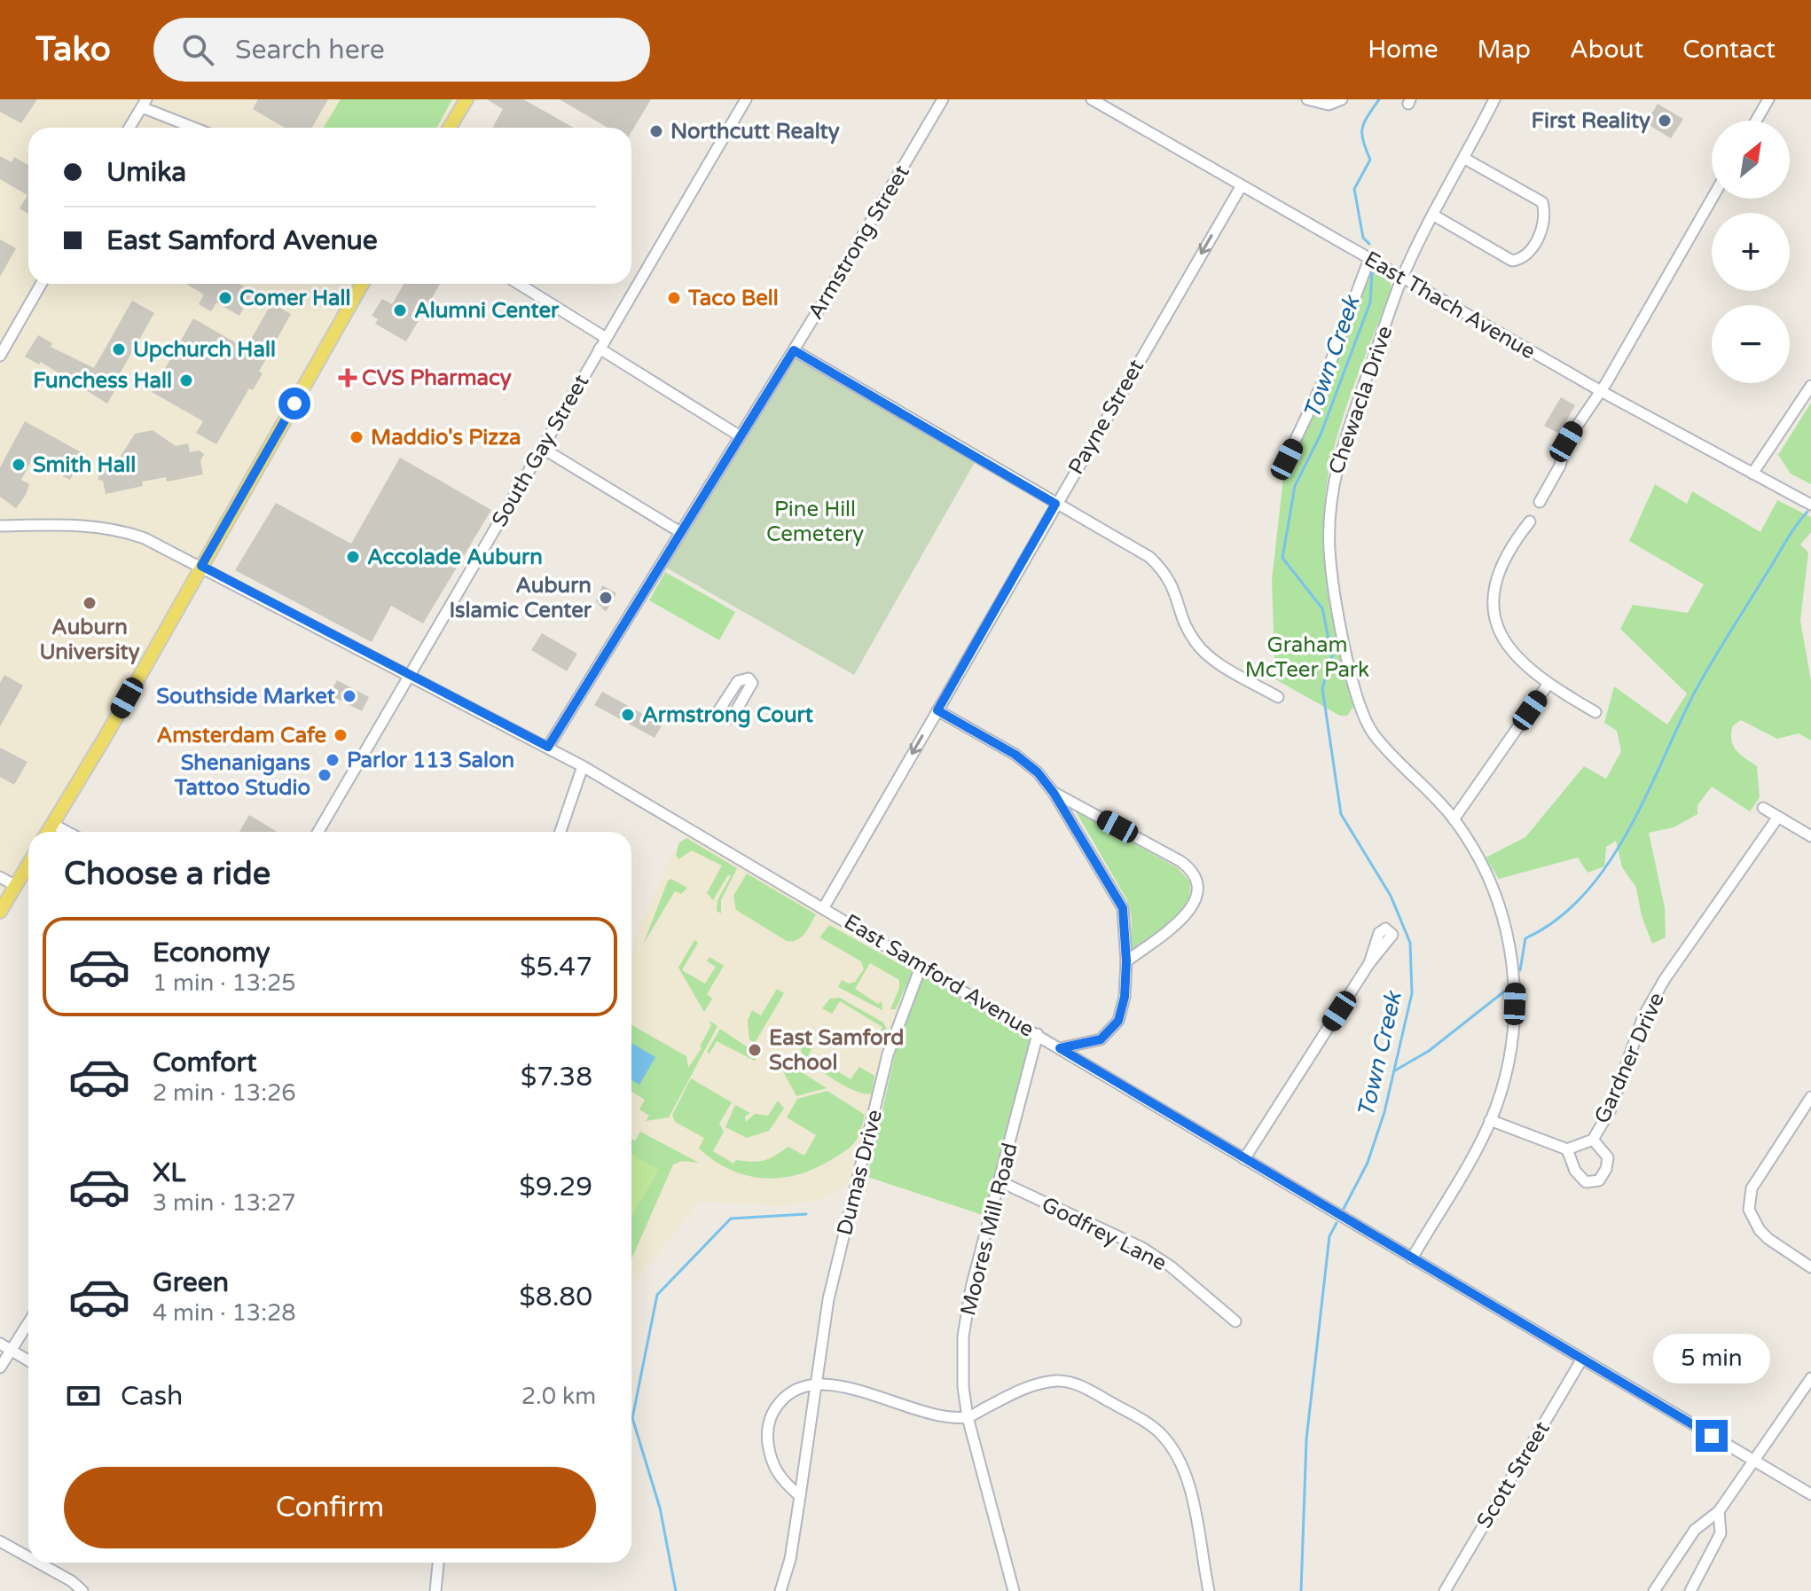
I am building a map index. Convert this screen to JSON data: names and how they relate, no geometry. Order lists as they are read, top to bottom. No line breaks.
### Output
{"streets":{"street":["Armstrong Street","East Thach Avenue","Chewacla Drive","Payne Street","South Gay Street","East Samford Avenue","Gardner Drive","Dumas Drive","Moores Mill Road","Godfrey Lane","Scott Street"]},"crossings":[["Armstrong Street","East Samford Avenue"],["East Thach Avenue","Chewacla Drive"],["East Thach Avenue","Payne Street"],["Chewacla Drive","East Samford Avenue"],["Payne Street","East Samford Avenue"],["South Gay Street","East Samford Avenue"],["East Samford Avenue","Dumas Drive"],["East Samford Avenue","Moores Mill Road"],["East Samford Avenue","Scott Street"],["Moores Mill Road","Godfrey Lane"]],"one_way":["Payne Street"],"water":["Town Creek"],"parks":["Pine Hill Cemetery","Graham McTeer Park"],"places":{"other":["First Reality","Northcutt Realty","Comer Hall","Taco Bell","Alumni Center","Upchurch Hall","Funchess Hall","Maddio's Pizza","Smith Hall","Accolade Auburn","Auburn Islamic Center","Auburn University","Southside Market","Armstrong Court","Amsterdam Cafe","Parlor 113 Salon","Shenanigans Tattoo Studio","East Samford School"],"health":["CVS Pharmacy"]},"north":"top right","page":{"header":"Tako","search":"Search here","nav":["Home","Map","About","Contact"],"map_buttons":["+","−"],"banner":["Umika","East Samford Avenue"],"heading":"Choose a ride","list":[{"name":"Economy","note":"1 min · 13:25","value":"$5.47"},{"name":"Comfort","note":"2 min · 13:26","value":"$7.38"},{"name":"XL","note":"3 min · 13:27","value":"$9.29"},{"name":"Green","note":"4 min · 13:28","value":"$8.80"}],"bubble":"5 min","pay":["Cash","2.0 km"],"buttons":"Confirm"}}
